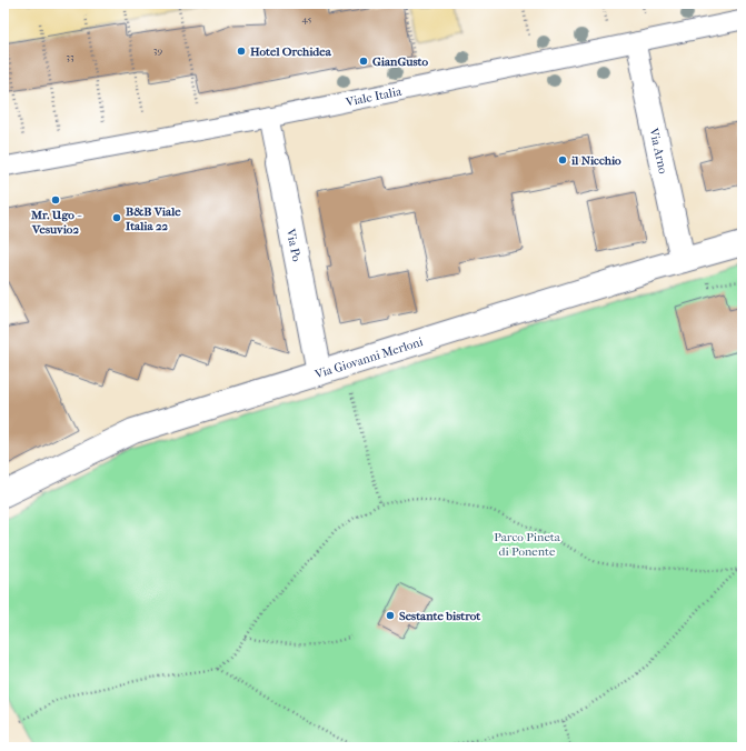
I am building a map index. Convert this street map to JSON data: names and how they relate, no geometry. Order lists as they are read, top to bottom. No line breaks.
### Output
{"streets":{"street":["Viale Italia","Via Arno","Via Po","Via Giovanni Merloni"]},"crossings":[["Viale Italia","Via Arno"],["Viale Italia","Via Po"],["Via Arno","Via Giovanni Merloni"],["Via Po","Via Giovanni Merloni"]],"parks":["Parco Pineta di Ponente"],"places":["Hotel Orchidea","GianGusto","il Nicchio","Mr. Ugo - Vesuvio2","B&B Viale Italia 22","Sestante bistrot"],"house_numbers":["45","39","33"]}
